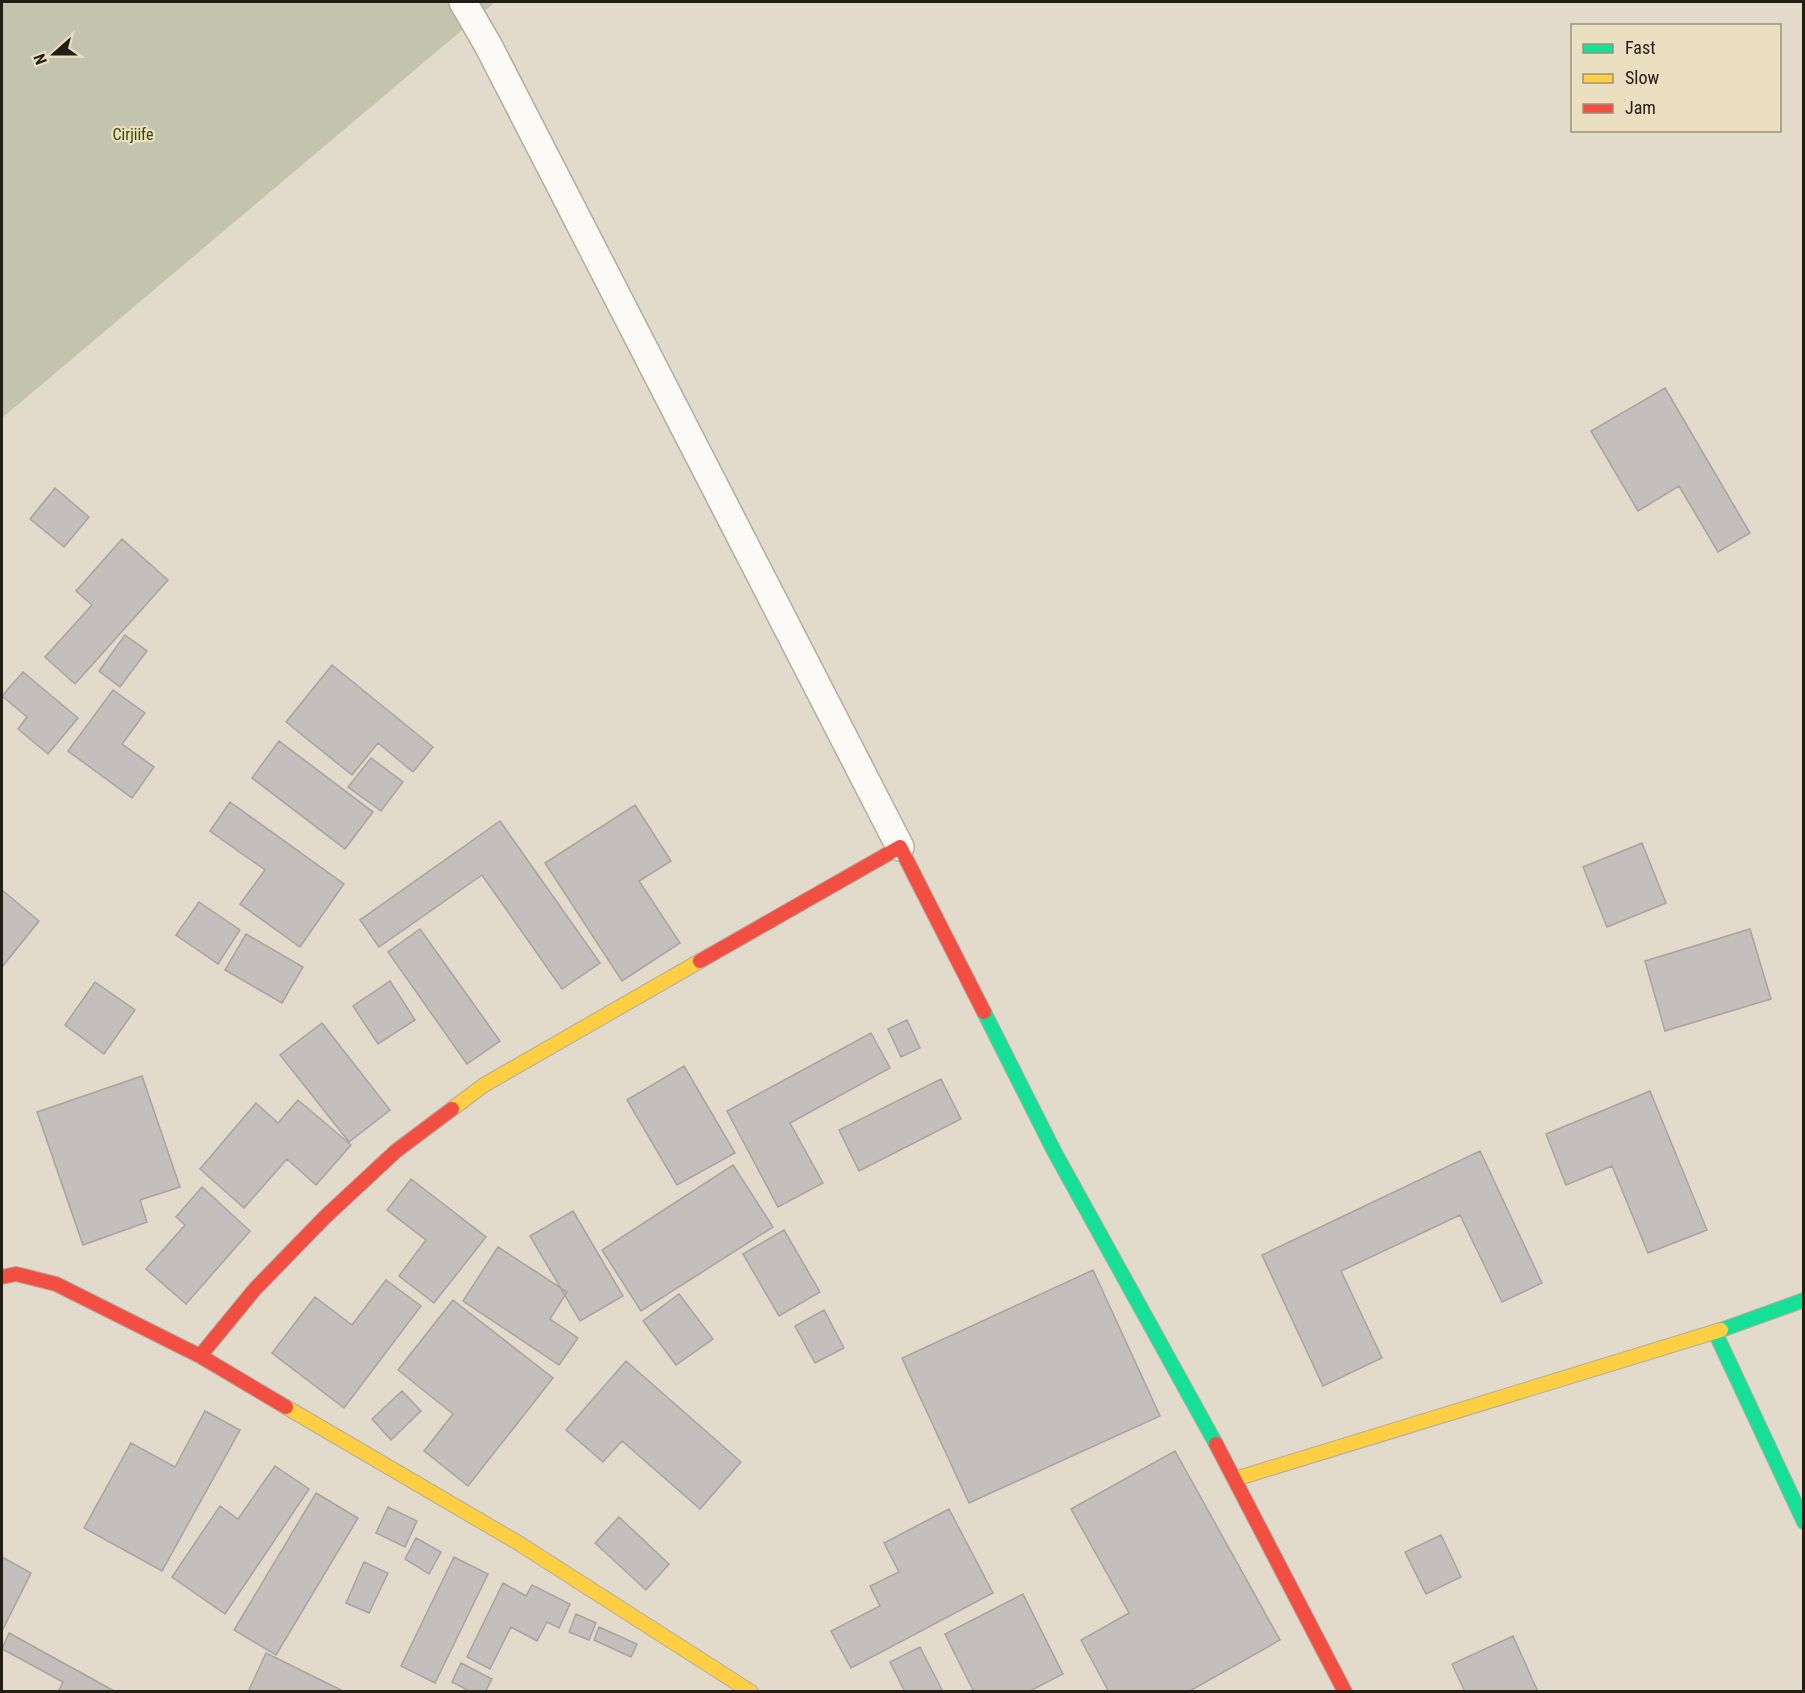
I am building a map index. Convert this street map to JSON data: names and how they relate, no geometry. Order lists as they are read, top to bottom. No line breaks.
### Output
{"parks":["Cirjiife"],"legend":["Fast","Slow","Jam"],"north":"left"}
